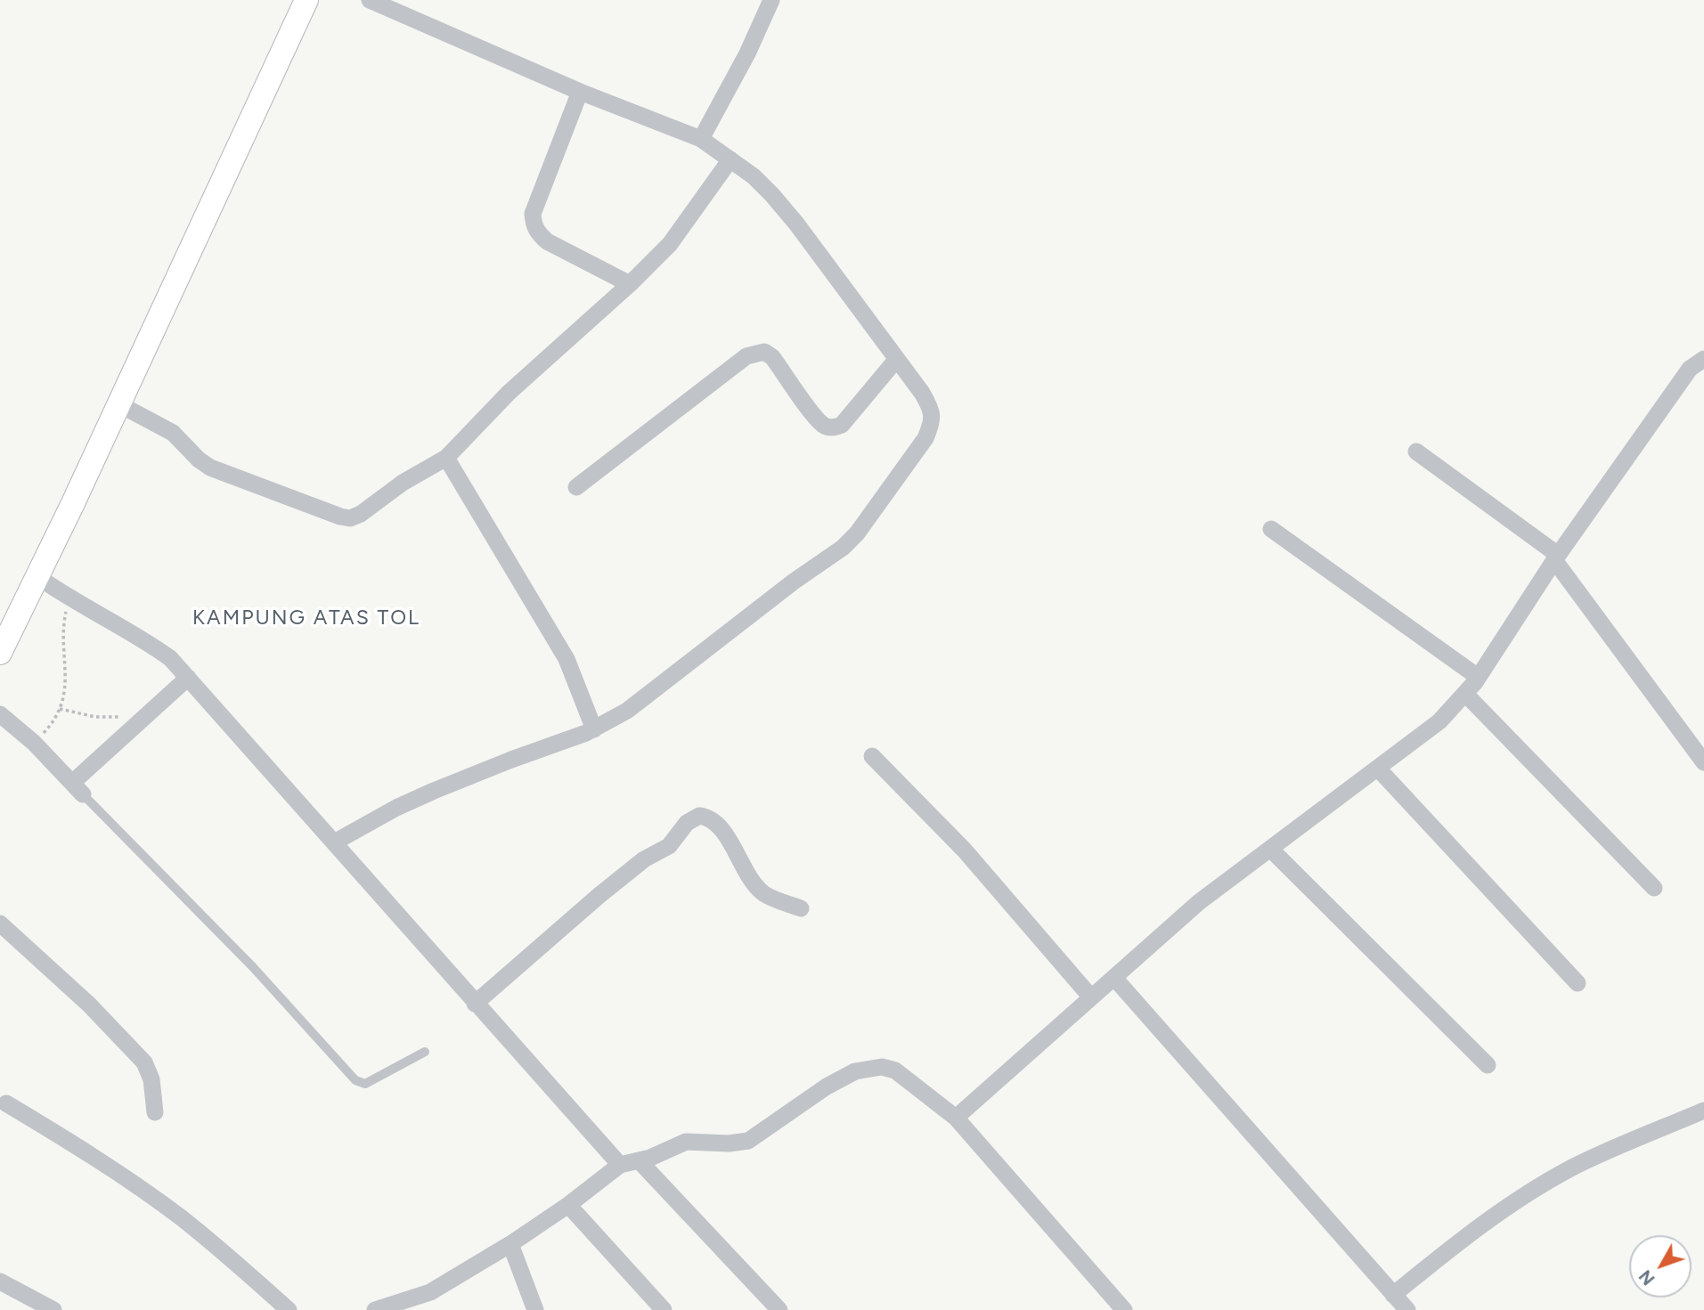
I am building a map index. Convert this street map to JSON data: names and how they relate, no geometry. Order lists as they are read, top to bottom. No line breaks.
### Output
{"districts":["KAMPUNG ATAS TOL"],"north":"bottom left"}
